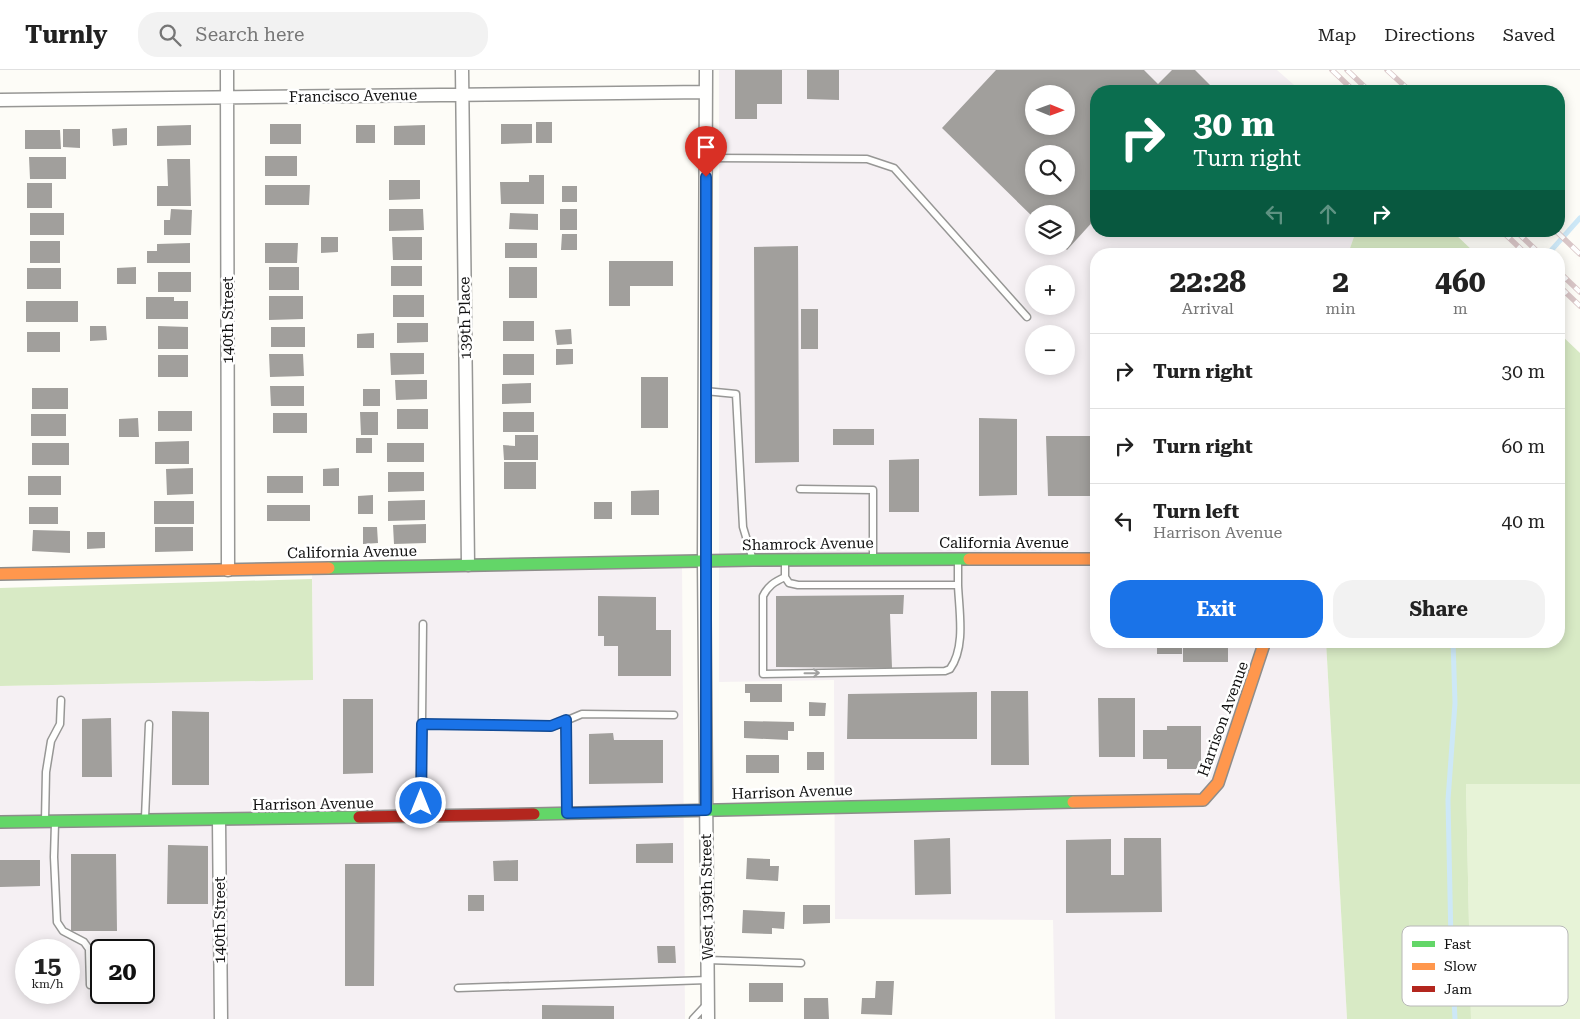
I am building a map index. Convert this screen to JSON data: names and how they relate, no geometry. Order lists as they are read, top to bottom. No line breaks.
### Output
{"streets":{"street":["Francisco Avenue","139th Place","140th Street","California Avenue","Shamrock Avenue","Harrison Avenue","West 139th Street"]},"crossings":[["Francisco Avenue","139th Place"],["Francisco Avenue","140th Street"],["Francisco Avenue","West 139th Street"],["139th Place","California Avenue"],["140th Street","California Avenue"],["140th Street","Harrison Avenue"],["California Avenue","Shamrock Avenue"],["California Avenue","West 139th Street"],["Shamrock Avenue","West 139th Street"],["Harrison Avenue","West 139th Street"]],"legend":["Fast","Slow","Jam"],"north":"right","page":{"header":"Turnly","search":"Search here","nav":["Map","Directions","Saved"],"map_buttons":["+","−"],"turn":["30 m","Turn right"],"eta":["22:28","Arrival","2","min","460","m"],"list":[{"name":"Turn right","value":"30 m"},{"name":"Turn right","value":"60 m"},{"name":"Turn left","note":"Harrison Avenue","value":"40 m"}],"buttons":["Exit","Share"],"speed":"15 km/h","limit":"20"}}
